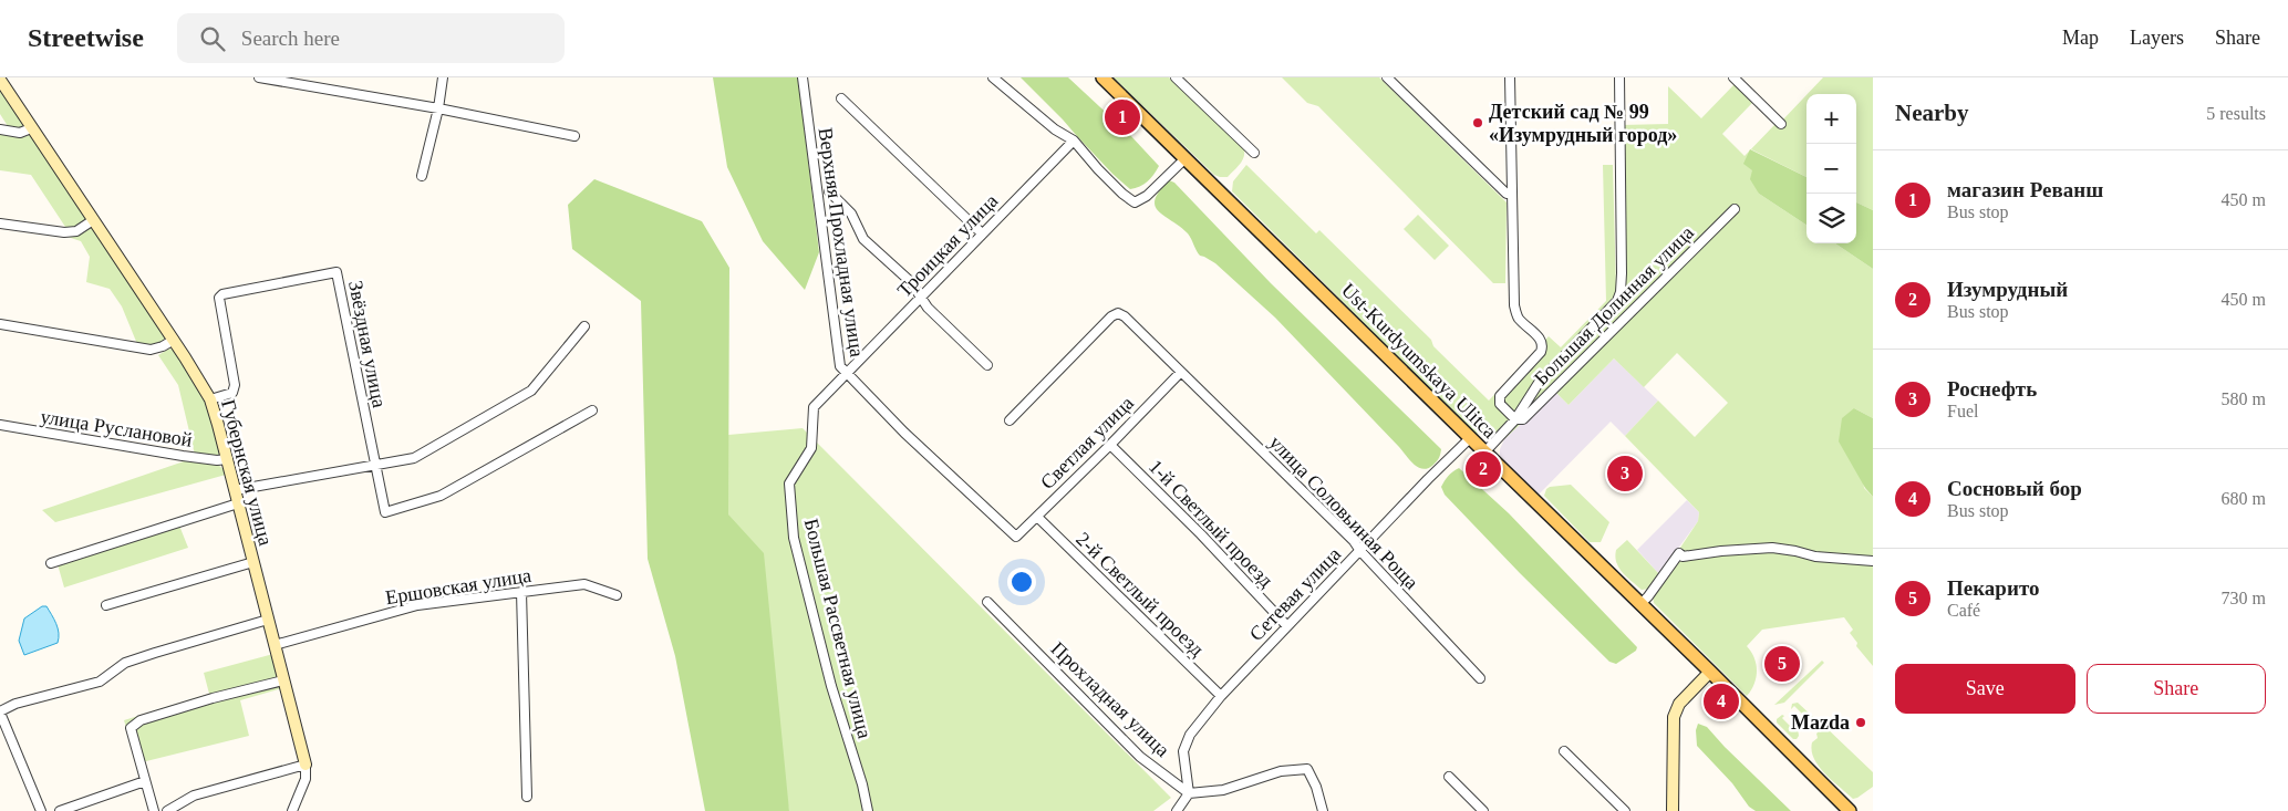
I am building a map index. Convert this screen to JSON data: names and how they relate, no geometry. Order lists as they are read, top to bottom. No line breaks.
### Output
{"streets":{"main road":["Ust-Kurdyumskaya Ulitca"],"street":["Верхняя Прохладная улица","Троицкая улица","Большая Долинная улица","Звёздная улица","улица Руслановой","Светлая улица","Губернская улица","улица Соловьиная Роща","1-й Светлый проезд","Ершовская улица","2-й Светлый проезд","Сетевая улица","Большая Рассветная улица","Прохладная улица"]},"crossings":[["Верхняя Прохладная улица","Троицкая улица"],["Верхняя Прохладная улица","Светлая улица"],["Верхняя Прохладная улица","Большая Рассветная улица"],["Троицкая улица","Большая Рассветная улица"],["Большая Долинная улица","Ust-Kurdyumskaya Ulitca"],["Звёздная улица","Губернская улица"],["Ust-Kurdyumskaya Ulitca","Сетевая улица"],["улица Руслановой","Губернская улица"],["Светлая улица","улица Соловьиная Роща"],["Светлая улица","1-й Светлый проезд"],["Светлая улица","2-й Светлый проезд"],["Губернская улица","Ершовская улица"],["улица Соловьиная Роща","Сетевая улица"],["1-й Светлый проезд","Сетевая улица"],["2-й Светлый проезд","Сетевая улица"],["Сетевая улица","Прохладная улица"]],"places":["Детский сад № 99 «Изумрудный город»","Mazda"],"page":{"header":"Streetwise","search":"Search here","nav":["Map","Layers","Share"],"heading":["Nearby","5 results"],"map_buttons":["+","−"],"pins":["1","2","3","5","4"],"list":[{"mark":"1","name":"магазин Реванш","note":"Bus stop","value":"450 m"},{"mark":"2","name":"Изумрудный","note":"Bus stop","value":"450 m"},{"mark":"3","name":"Роснефть","note":"Fuel","value":"580 m"},{"mark":"4","name":"Сосновый бор","note":"Bus stop","value":"680 m"},{"mark":"5","name":"Пекарито","note":"Café","value":"730 m"}],"buttons":["Save","Share"]}}
